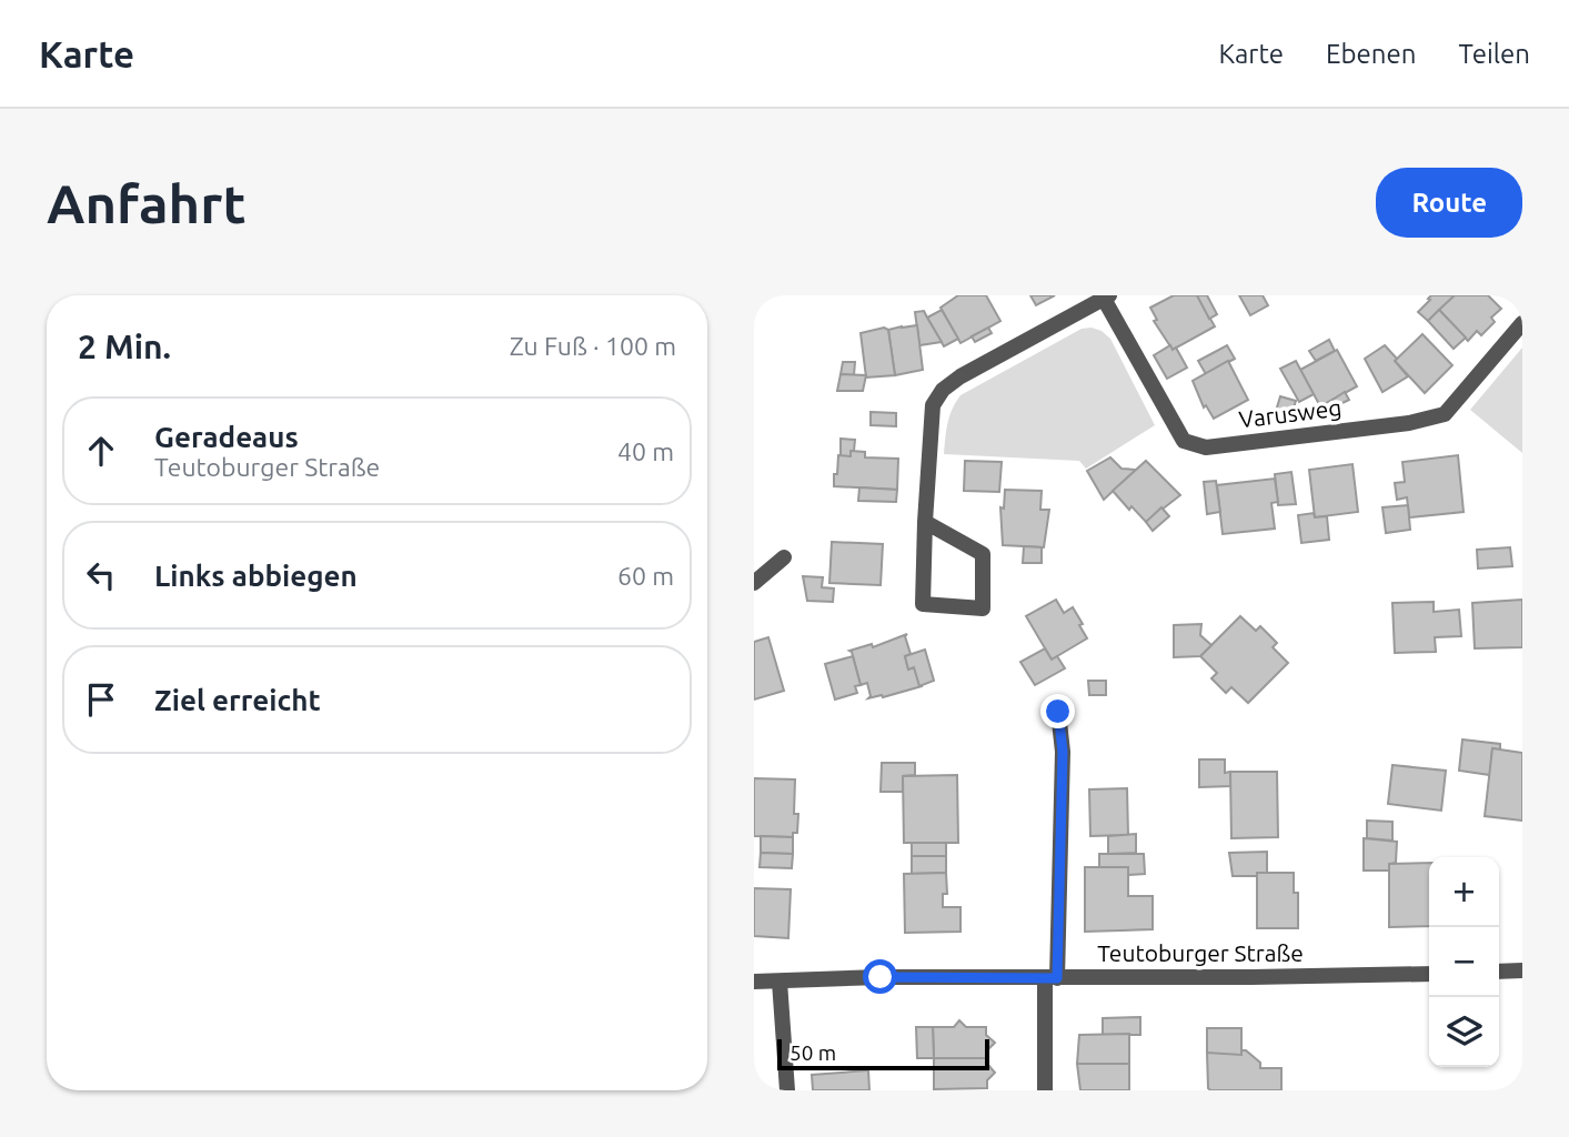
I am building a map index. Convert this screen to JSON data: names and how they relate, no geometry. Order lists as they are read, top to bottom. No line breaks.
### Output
{"streets":{"street":["Varusweg","Teutoburger Straße"]},"scale_bar":"50 m","page":{"header":"Karte","nav":["Karte","Ebenen","Teilen"],"buttons":"Route","title":"Anfahrt","heading":["2 Min.","Zu Fuß · 100 m"],"list":[["Geradeaus","Teutoburger Straße","40 m"],["Links abbiegen","60 m"],"Ziel erreicht"],"map_buttons":["+","−"],"scale":"50 m"}}
